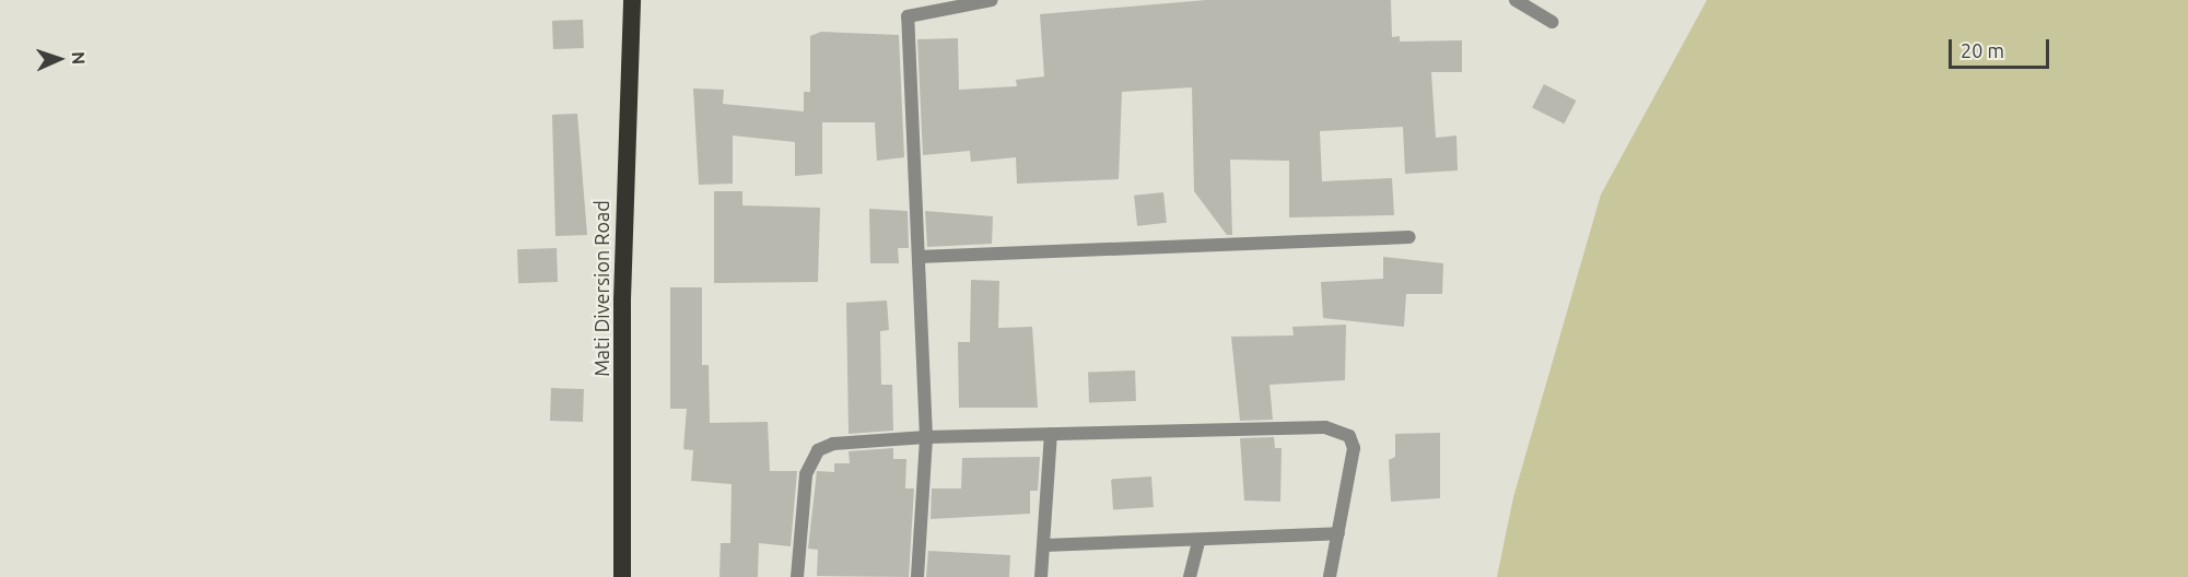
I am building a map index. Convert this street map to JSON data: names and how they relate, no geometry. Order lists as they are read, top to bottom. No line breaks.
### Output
{"streets":{"highway":["Mati Diversion Road"]},"scale_bar":"20 m","north":"right"}
